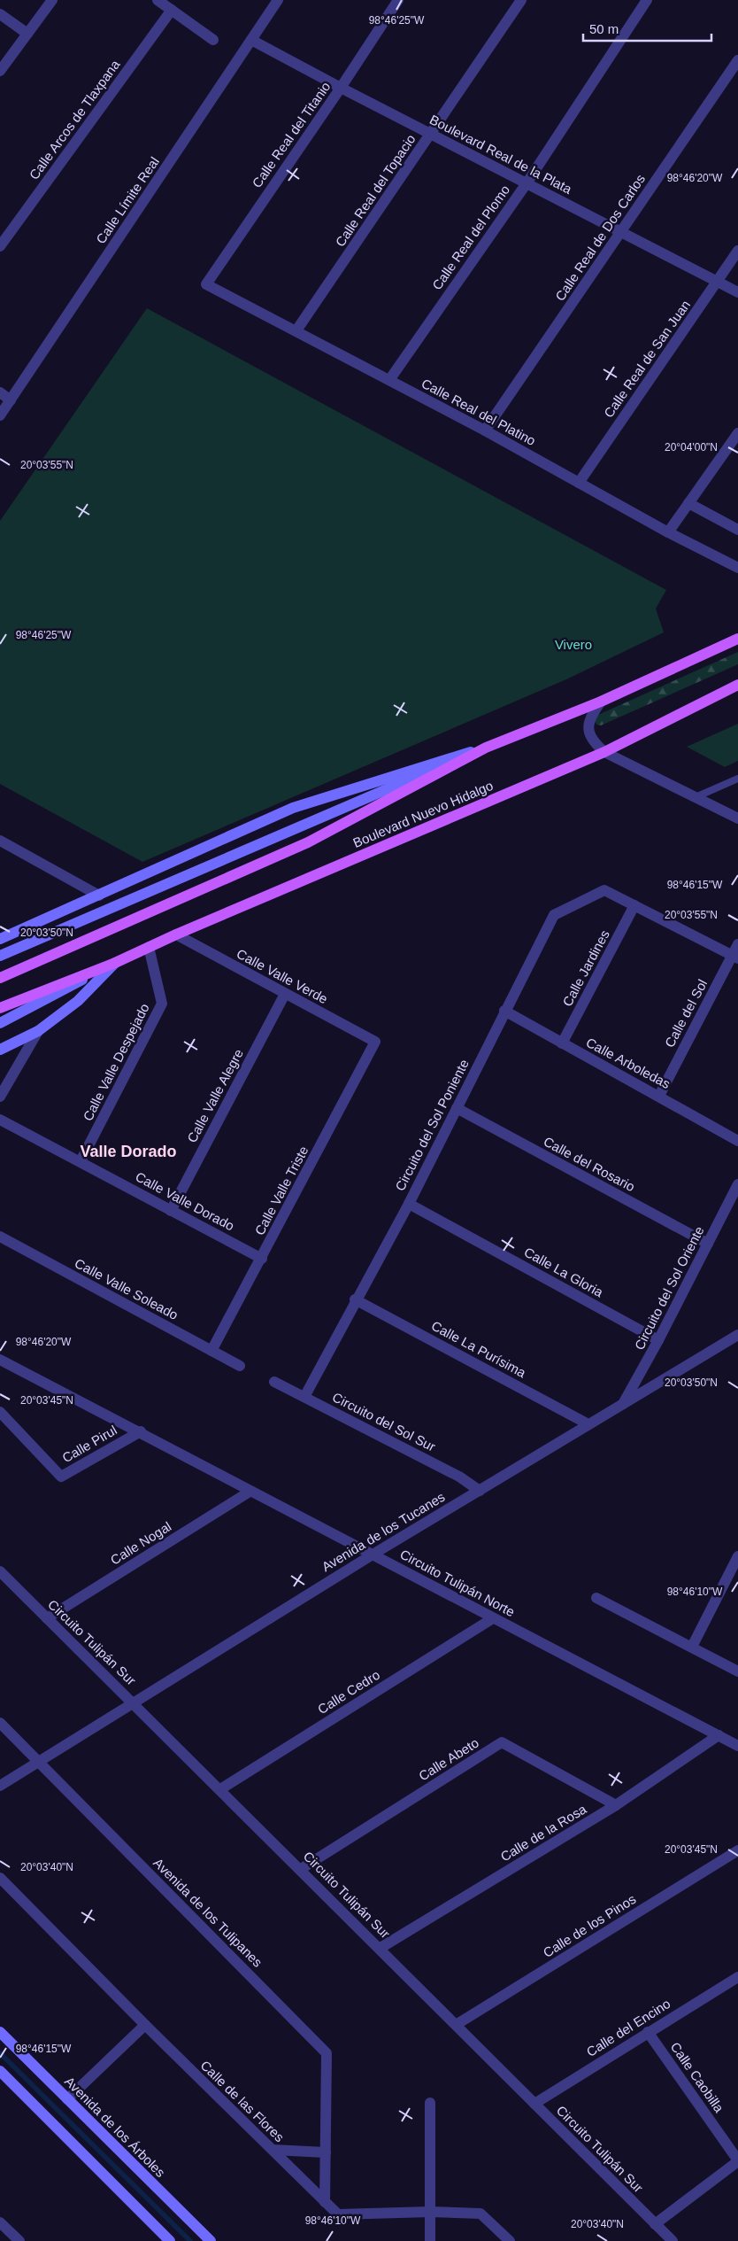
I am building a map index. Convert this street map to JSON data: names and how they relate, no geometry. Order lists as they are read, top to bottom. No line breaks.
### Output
{"streets":{"main road":["Boulevard Nuevo Hidalgo","Avenida de los Árboles"],"street":["Calle Arcos de Tlaxpana","Calle Real del Titanio","Boulevard Real de la Plata","Calle Real del Topacio","Calle Límite Real","Calle Real del Plomo","Calle Real de Dos Carlos","Calle Real de San Juan","Calle Real del Platino","Calle Jardines","Calle Valle Verde","Calle del Sol","Calle Valle Despejado","Calle Arboledas","Calle Valle Alegre","Circuito del Sol Poniente","Calle del Rosario","Calle Valle Triste","Calle Valle Dorado","Calle La Gloria","Circuito del Sol Oriente","Calle Valle Soleado","Calle La Purísima","Circuito del Sol Sur","Calle Pirul","Avenida de los Tucanes","Calle Nogal","Circuito Tulipán Norte","Circuito Tulipán Sur","Calle Cedro","Calle Abeto","Calle de la Rosa","Avenida de los Tulipanes","Calle de los Pinos","Calle del Encino","Calle Caobilla","Calle de las Flores"]},"crossings":[["Calle Real del Titanio","Boulevard Real de la Plata"],["Calle Real del Titanio","Calle Real del Platino"],["Boulevard Real de la Plata","Calle Real del Topacio"],["Boulevard Real de la Plata","Calle Límite Real"],["Boulevard Real de la Plata","Calle Real del Plomo"],["Boulevard Real de la Plata","Calle Real de Dos Carlos"],["Boulevard Real de la Plata","Calle Real de San Juan"],["Calle Real del Topacio","Calle Real del Platino"],["Calle Real del Plomo","Calle Real del Platino"],["Calle Real de Dos Carlos","Calle Real del Platino"],["Calle Real de San Juan","Calle Real del Platino"],["Boulevard Nuevo Hidalgo","Calle Valle Verde"],["Boulevard Nuevo Hidalgo","Calle Valle Despejado"],["Calle Jardines","Calle Arboledas"],["Calle Jardines","Circuito del Sol Poniente"],["Calle Valle Verde","Calle Valle Alegre"],["Calle Valle Verde","Calle Valle Triste"],["Calle del Sol","Calle Arboledas"],["Calle Valle Despejado","Calle Valle Dorado"],["Calle Arboledas","Circuito del Sol Poniente"],["Calle Valle Alegre","Calle Valle Dorado"],["Circuito del Sol Poniente","Calle del Rosario"],["Circuito del Sol Poniente","Calle La Gloria"],["Circuito del Sol Poniente","Calle La Purísima"],["Circuito del Sol Poniente","Circuito del Sol Sur"],["Calle del Rosario","Circuito del Sol Oriente"],["Calle Valle Triste","Calle Valle Dorado"],["Calle Valle Triste","Calle Valle Soleado"],["Calle La Gloria","Circuito del Sol Oriente"],["Circuito del Sol Oriente","Avenida de los Tucanes"],["Calle La Purísima","Avenida de los Tucanes"],["Circuito del Sol Sur","Avenida de los Tucanes"],["Calle Pirul","Circuito Tulipán Norte"],["Avenida de los Tucanes","Circuito Tulipán Norte"],["Avenida de los Tucanes","Circuito Tulipán Sur"],["Avenida de los Tucanes","Avenida de los Tulipanes"],["Calle Nogal","Circuito Tulipán Norte"],["Calle Nogal","Circuito Tulipán Sur"],["Circuito Tulipán Norte","Calle Cedro"],["Circuito Tulipán Norte","Calle de la Rosa"],["Circuito Tulipán Sur","Calle Cedro"],["Circuito Tulipán Sur","Calle Abeto"],["Circuito Tulipán Sur","Calle de la Rosa"],["Circuito Tulipán Sur","Calle de los Pinos"],["Circuito Tulipán Sur","Calle del Encino"],["Calle Abeto","Calle de la Rosa"],["Avenida de los Tulipanes","Calle de las Flores"],["Calle del Encino","Calle Caobilla"]],"districts":["Valle Dorado"],"parks":["Vivero"],"scale_bar":"50 m","coordinates":["98°46'25\"W","98°46'20\"W","20°04'00\"N","20°03'55\"N","98°46'15\"W","20°03'50\"N","20°03'45\"N","98°46'10\"W","20°03'40\"N"]}
